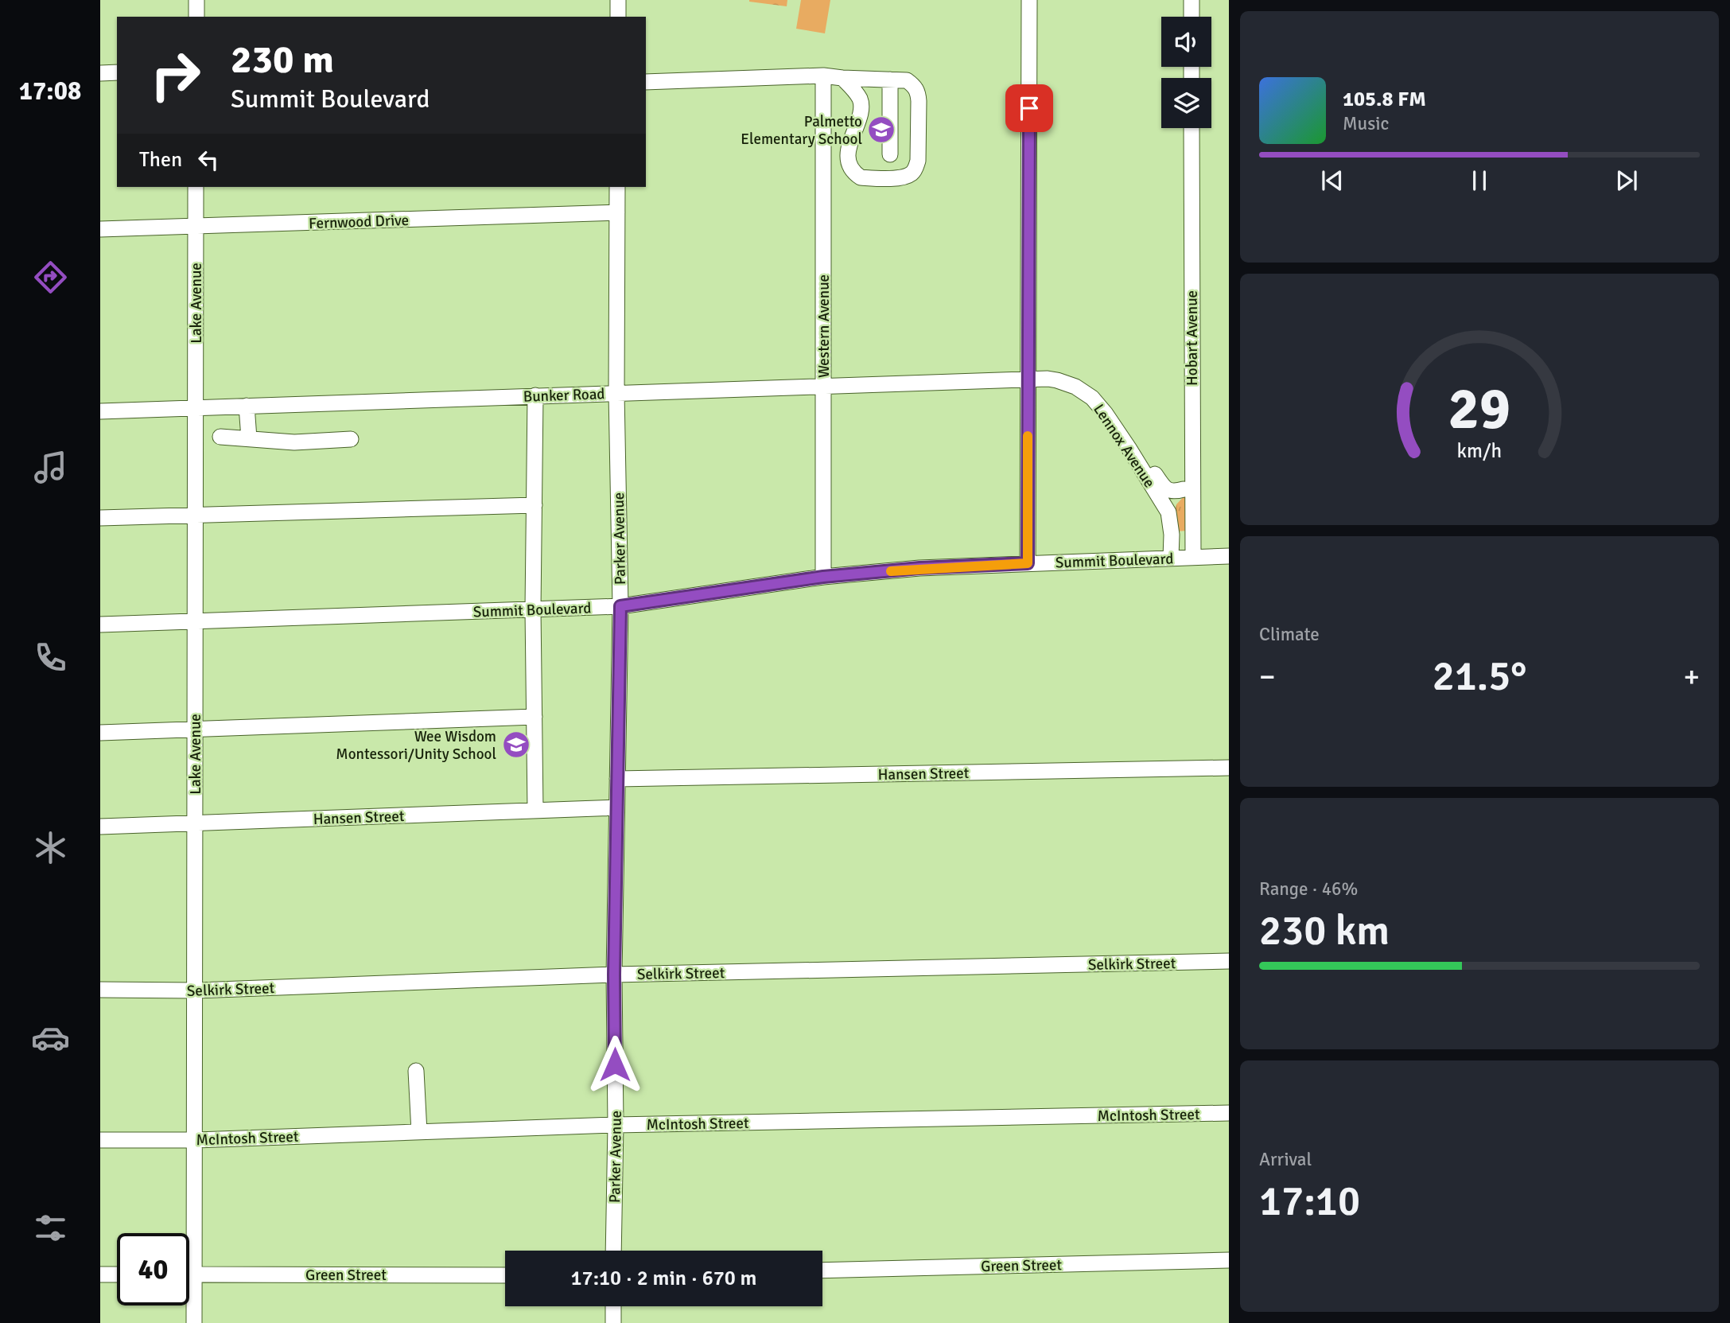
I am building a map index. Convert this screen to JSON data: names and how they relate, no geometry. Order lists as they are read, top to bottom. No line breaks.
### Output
{"streets":{"street":["Fernwood Drive","Lake Avenue","Western Avenue","Hobart Avenue","Bunker Road","Lennox Avenue","Parker Avenue","Summit Boulevard","Hansen Street","Selkirk Street","McIntosh Street","Green Street"]},"crossings":[["Fernwood Drive","Lake Avenue"],["Fernwood Drive","Parker Avenue"],["Lake Avenue","Bunker Road"],["Lake Avenue","Summit Boulevard"],["Lake Avenue","Hansen Street"],["Lake Avenue","Selkirk Street"],["Lake Avenue","McIntosh Street"],["Lake Avenue","Green Street"],["Western Avenue","Bunker Road"],["Western Avenue","Summit Boulevard"],["Hobart Avenue","Summit Boulevard"],["Bunker Road","Lennox Avenue"],["Bunker Road","Parker Avenue"],["Lennox Avenue","Summit Boulevard"],["Parker Avenue","Summit Boulevard"],["Parker Avenue","Hansen Street"],["Parker Avenue","Selkirk Street"],["Parker Avenue","McIntosh Street"]],"places":{"school or university":["Palmetto Elementary School","Wee Wisdom Montessori/Unity School"]},"page":{"tabs":"17:08","turn":["230 m","Summit Boulevard"],"song":["105.8 FM","Music"],"then":"Then","tile":["Climate",["Range · 46%","230 km"],["Arrival","17:10"]],"heat":["−","21.5°","+"],"limit":"40","trip":"17:10 · 2 min · 670 m","gauge":["29","km/h"]}}
